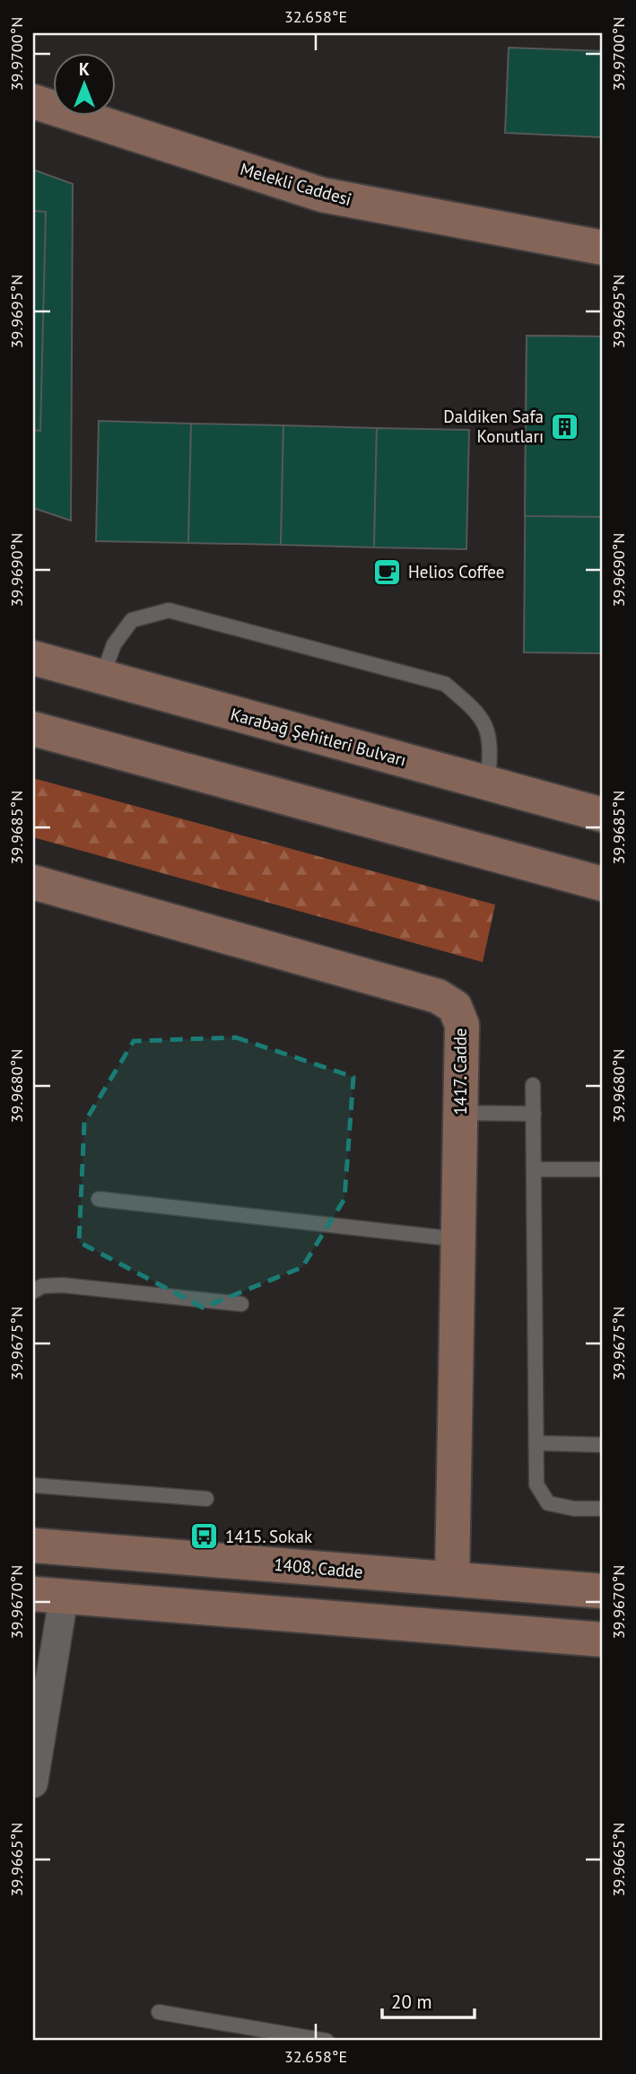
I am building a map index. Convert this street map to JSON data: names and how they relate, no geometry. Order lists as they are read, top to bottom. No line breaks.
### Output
{"streets":{"main road":["Melekli Caddesi","Karabağ Şehitleri Bulvarı","1417. Cadde","1408. Cadde"]},"crossings":[["1417. Cadde","1408. Cadde"]],"places":{"building":["Daldiken Safa Konutları"],"cafe":["Helios Coffee"],"bus stop":["1415. Sokak"]},"scale_bar":"20 m","north":"top","coordinates":["32.658°E","39.9700°N","39.9695°N","39.9690°N","39.9685°N","39.9680°N","39.9675°N","39.9670°N","39.9665°N"]}
